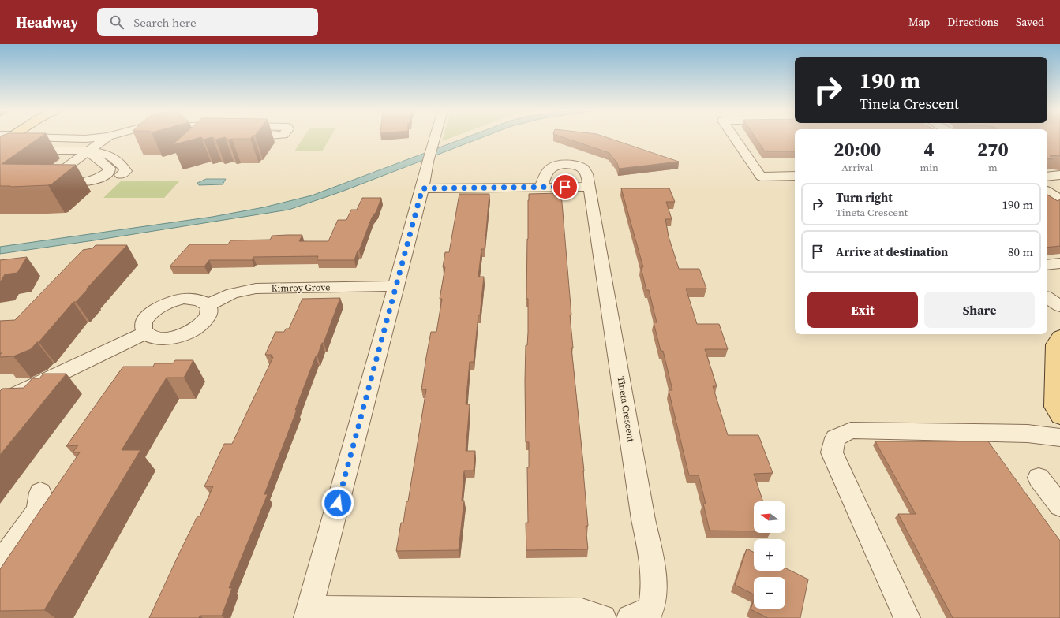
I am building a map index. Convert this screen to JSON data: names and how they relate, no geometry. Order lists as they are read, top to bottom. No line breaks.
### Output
{"streets":{"street":["Kimroy Grove","Tineta Crescent"]},"north":"left","page":{"header":"Headway","search":"Search here","nav":["Map","Directions","Saved"],"turn":["190 m","Tineta Crescent"],"eta":["20:00","Arrival","4","min","270","m"],"list":[{"name":"Turn right","note":"Tineta Crescent","value":"190 m"},{"name":"Arrive at destination","value":"80 m"}],"buttons":["Exit","Share"],"map_buttons":["+","−"]}}
